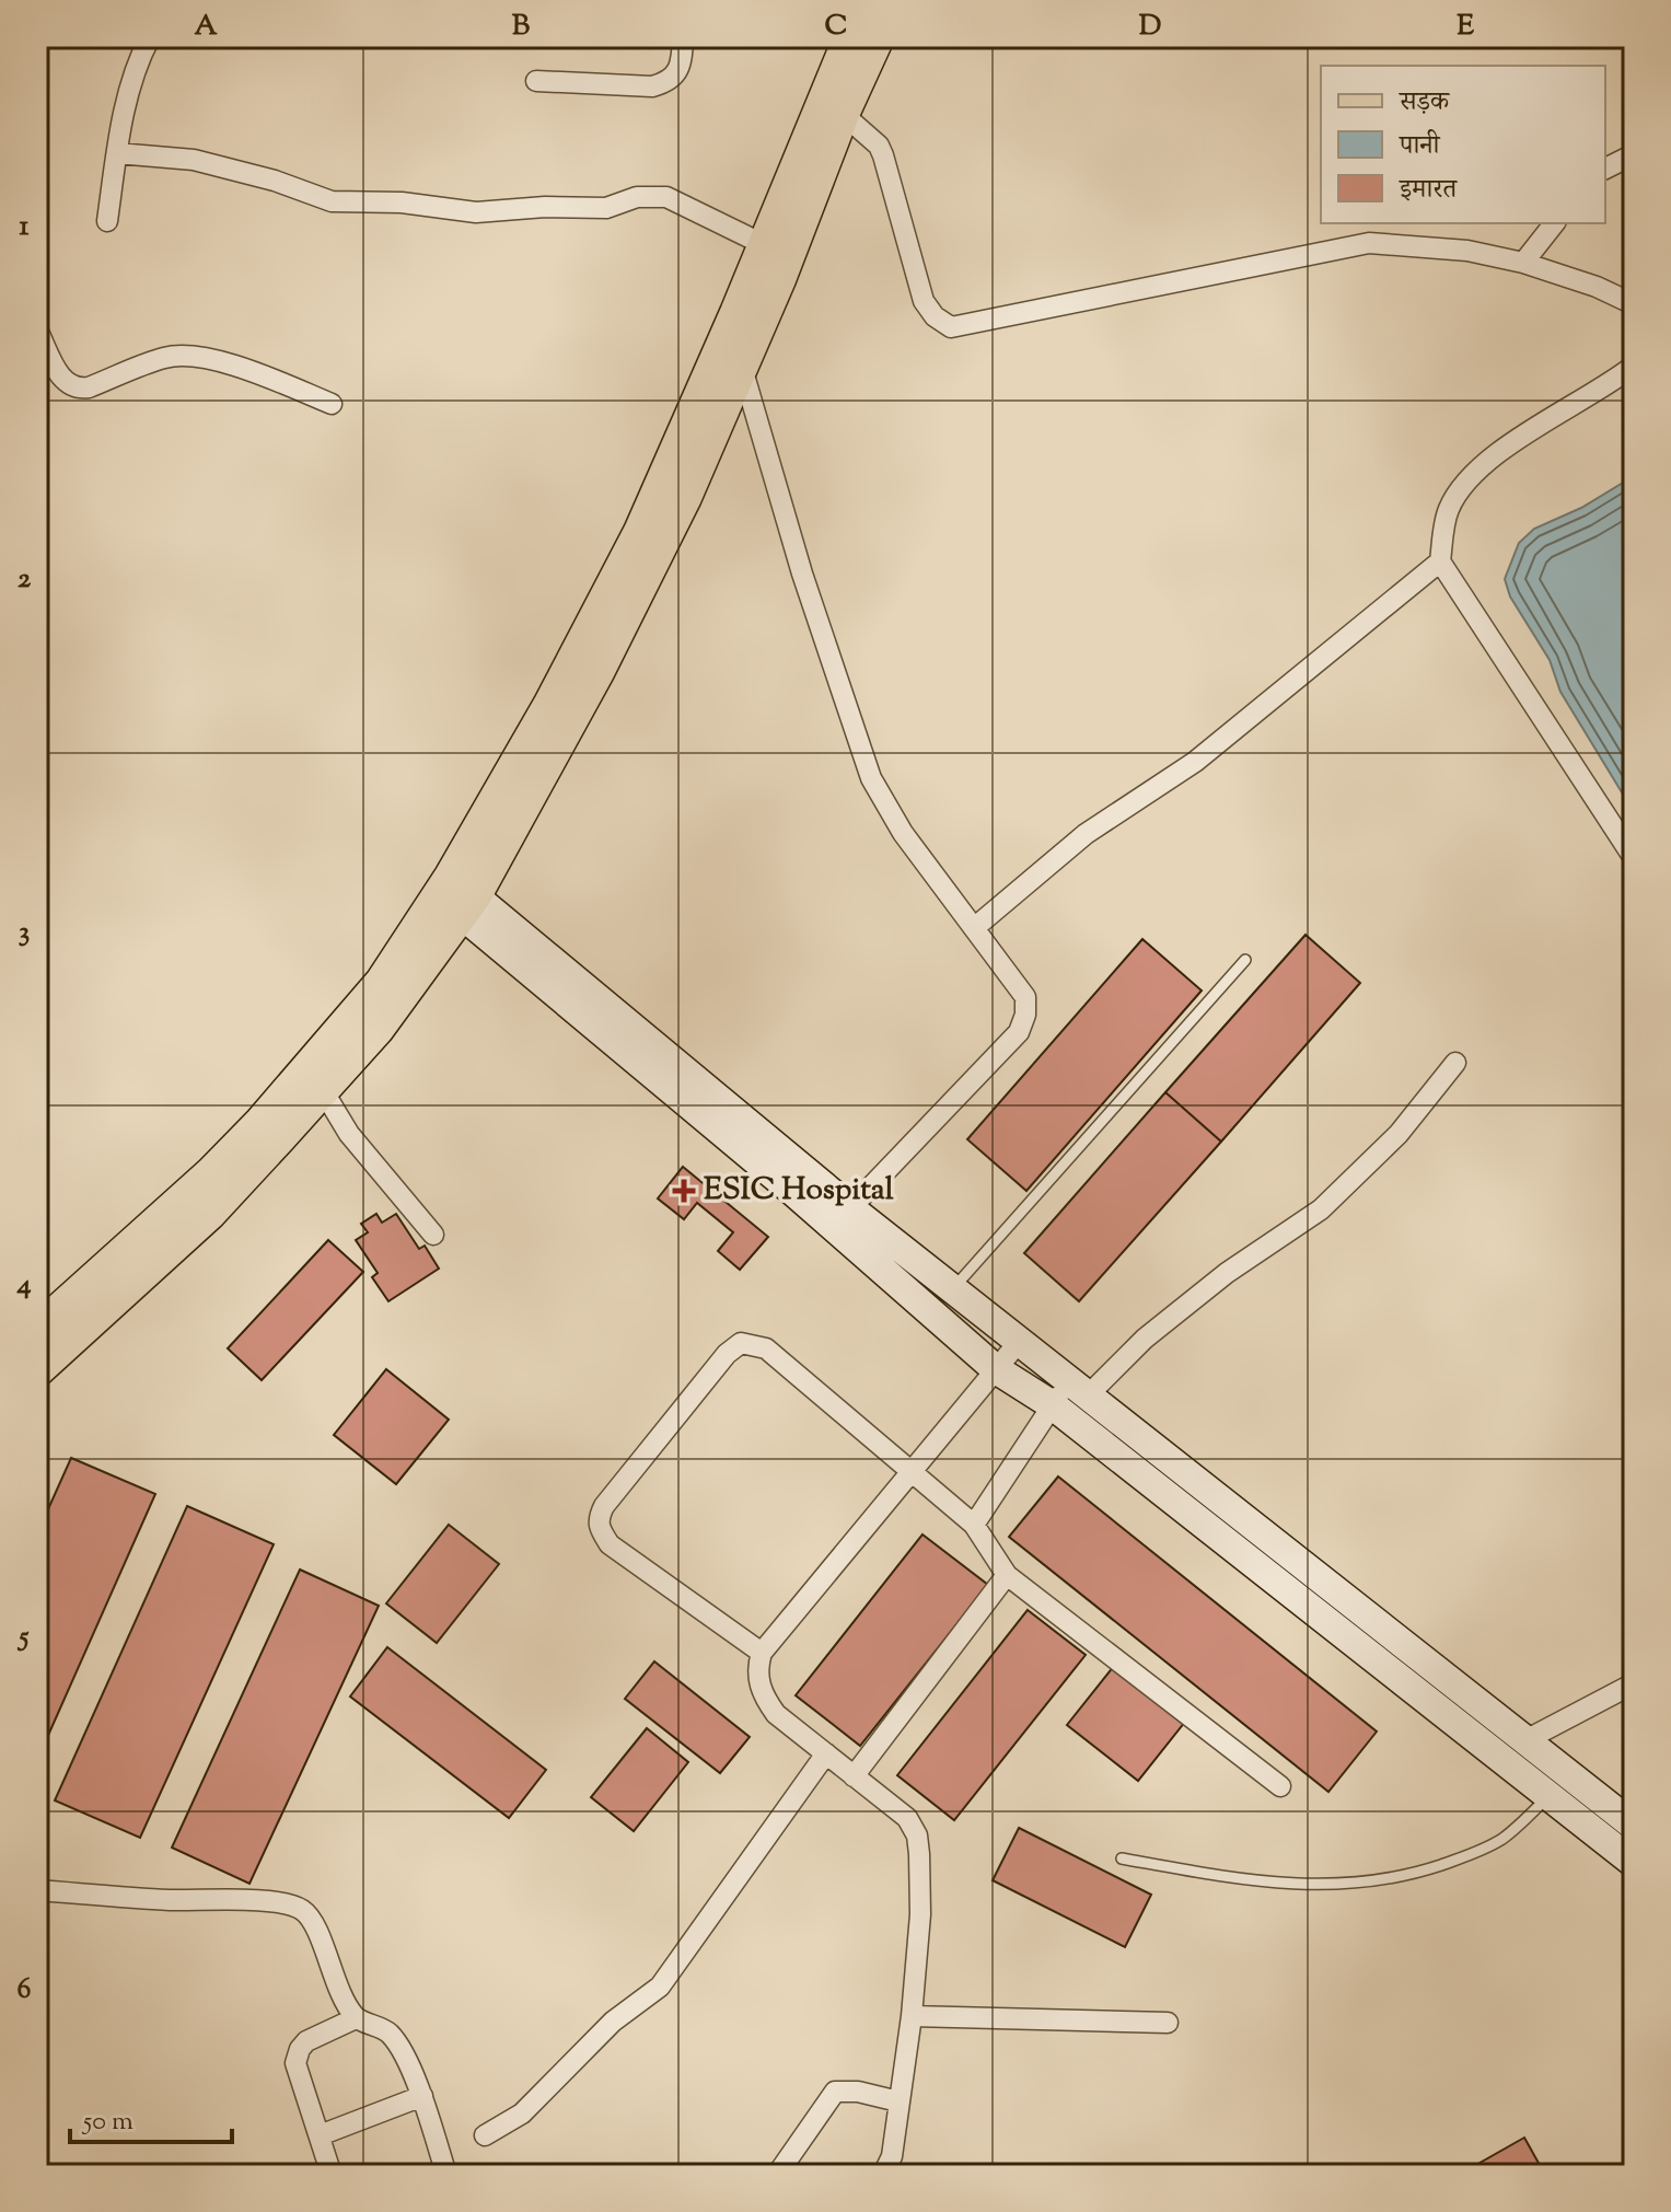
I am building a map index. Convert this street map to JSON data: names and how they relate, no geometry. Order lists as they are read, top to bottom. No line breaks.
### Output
{"places":{"health":["ESIC Hospital"]},"legend":["सड़क","पानी","इमारत"],"scale_bar":"50 m","grid":{"columns":["A","B","C","D","E"],"rows":["1","2","3","4","5","6"]}}
